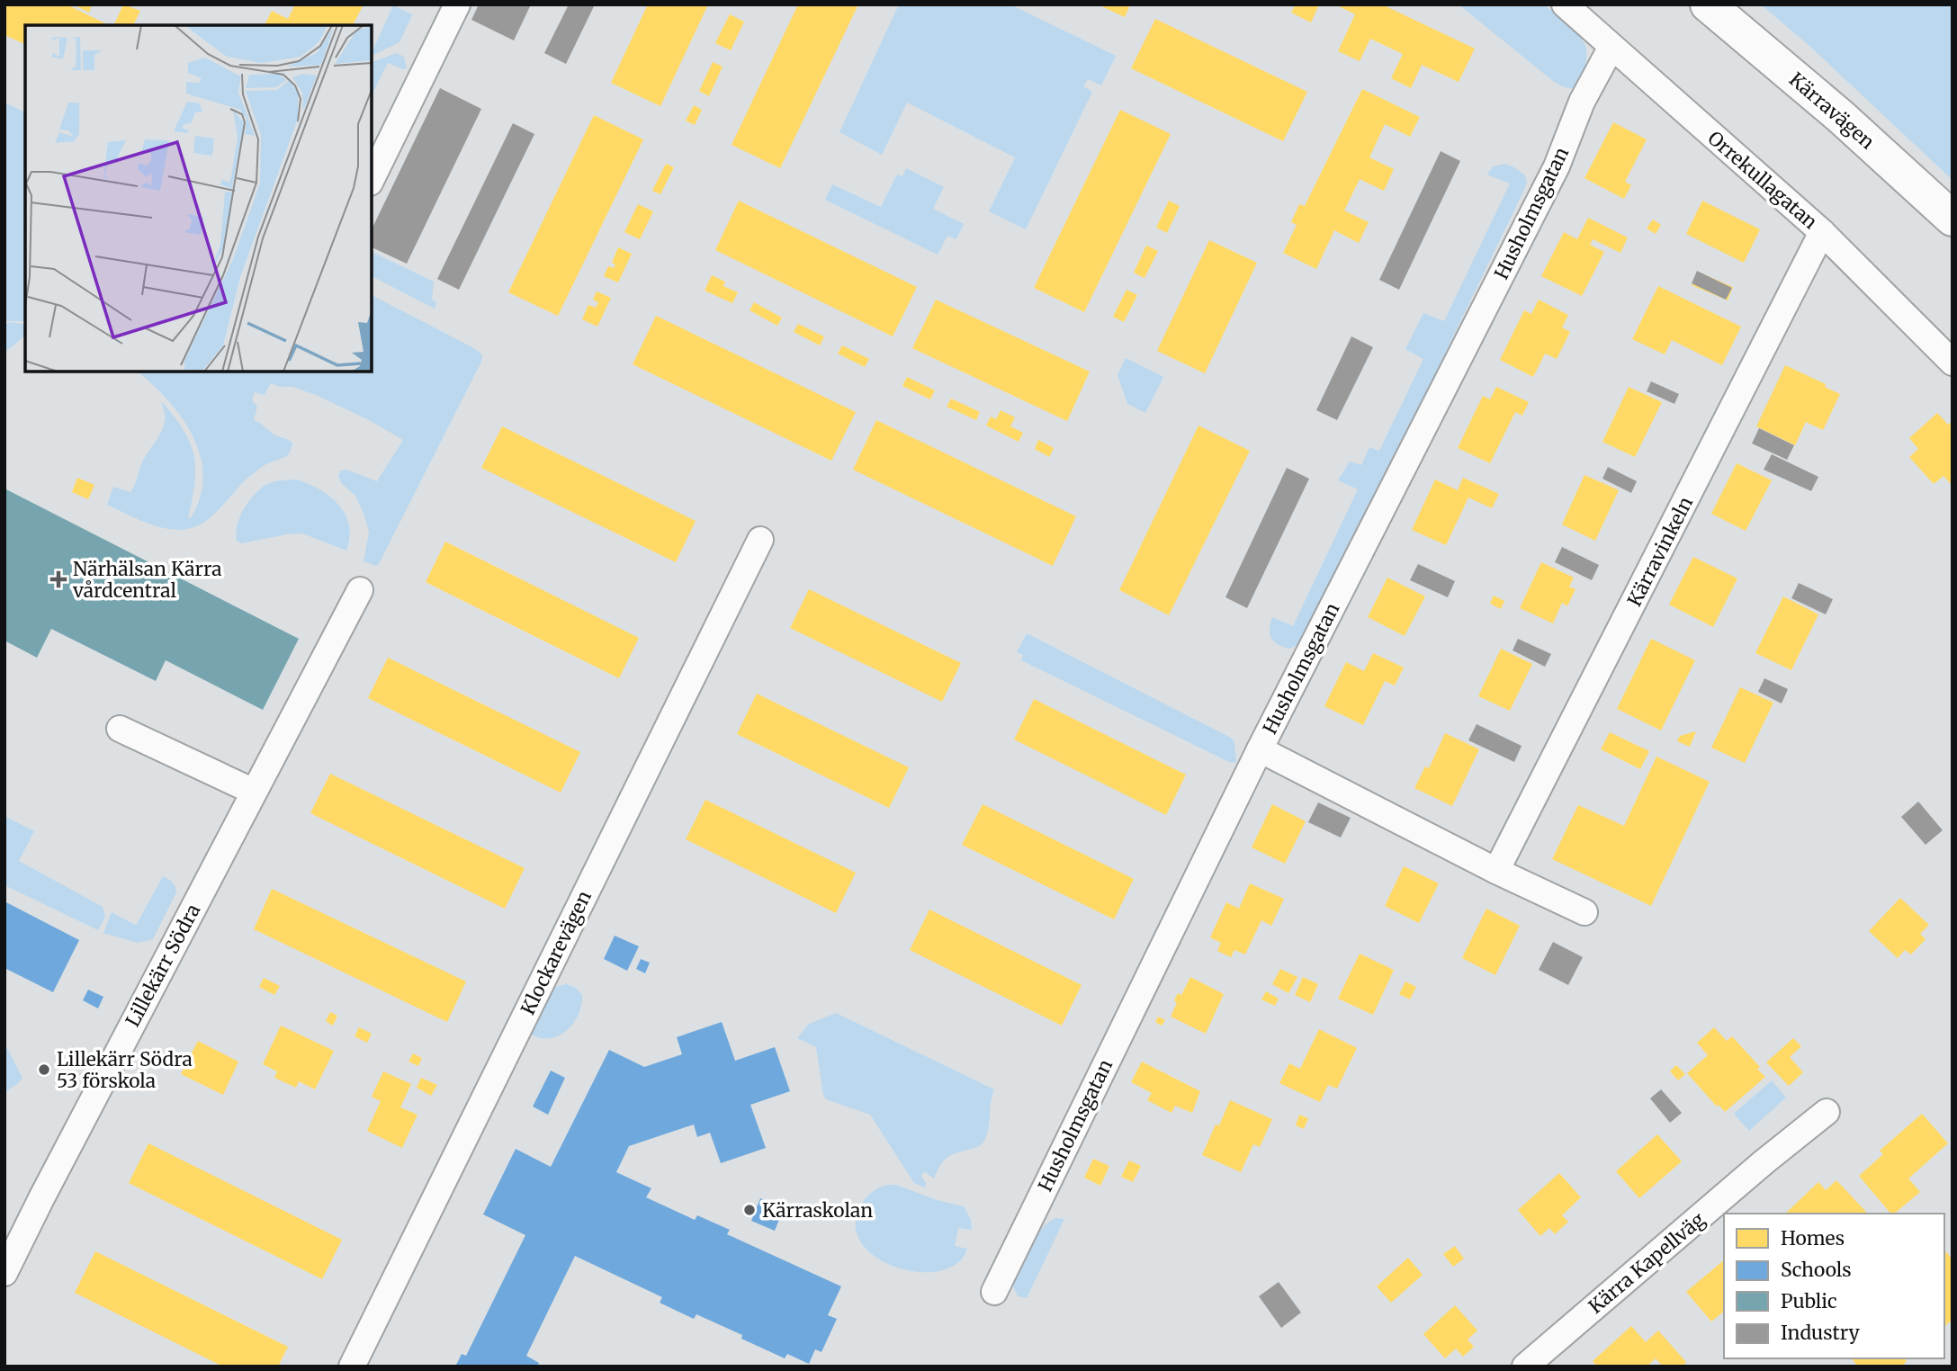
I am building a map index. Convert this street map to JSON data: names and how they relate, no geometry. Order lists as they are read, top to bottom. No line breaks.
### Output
{"streets":{"street":["Kärravägen","Orrekullagatan","Husholmsgatan","Kärravinkeln","Klockarevägen","Lillekärr Södra","Kärra Kapellväg"]},"crossings":[["Orrekullagatan","Husholmsgatan"],["Orrekullagatan","Kärravinkeln"]],"places":{"health":["Närhälsan Kärra vårdcentral"],"other":["Lillekärr Södra 53 förskola","Kärraskolan"]},"legend":["Homes","Schools","Public","Industry"]}
